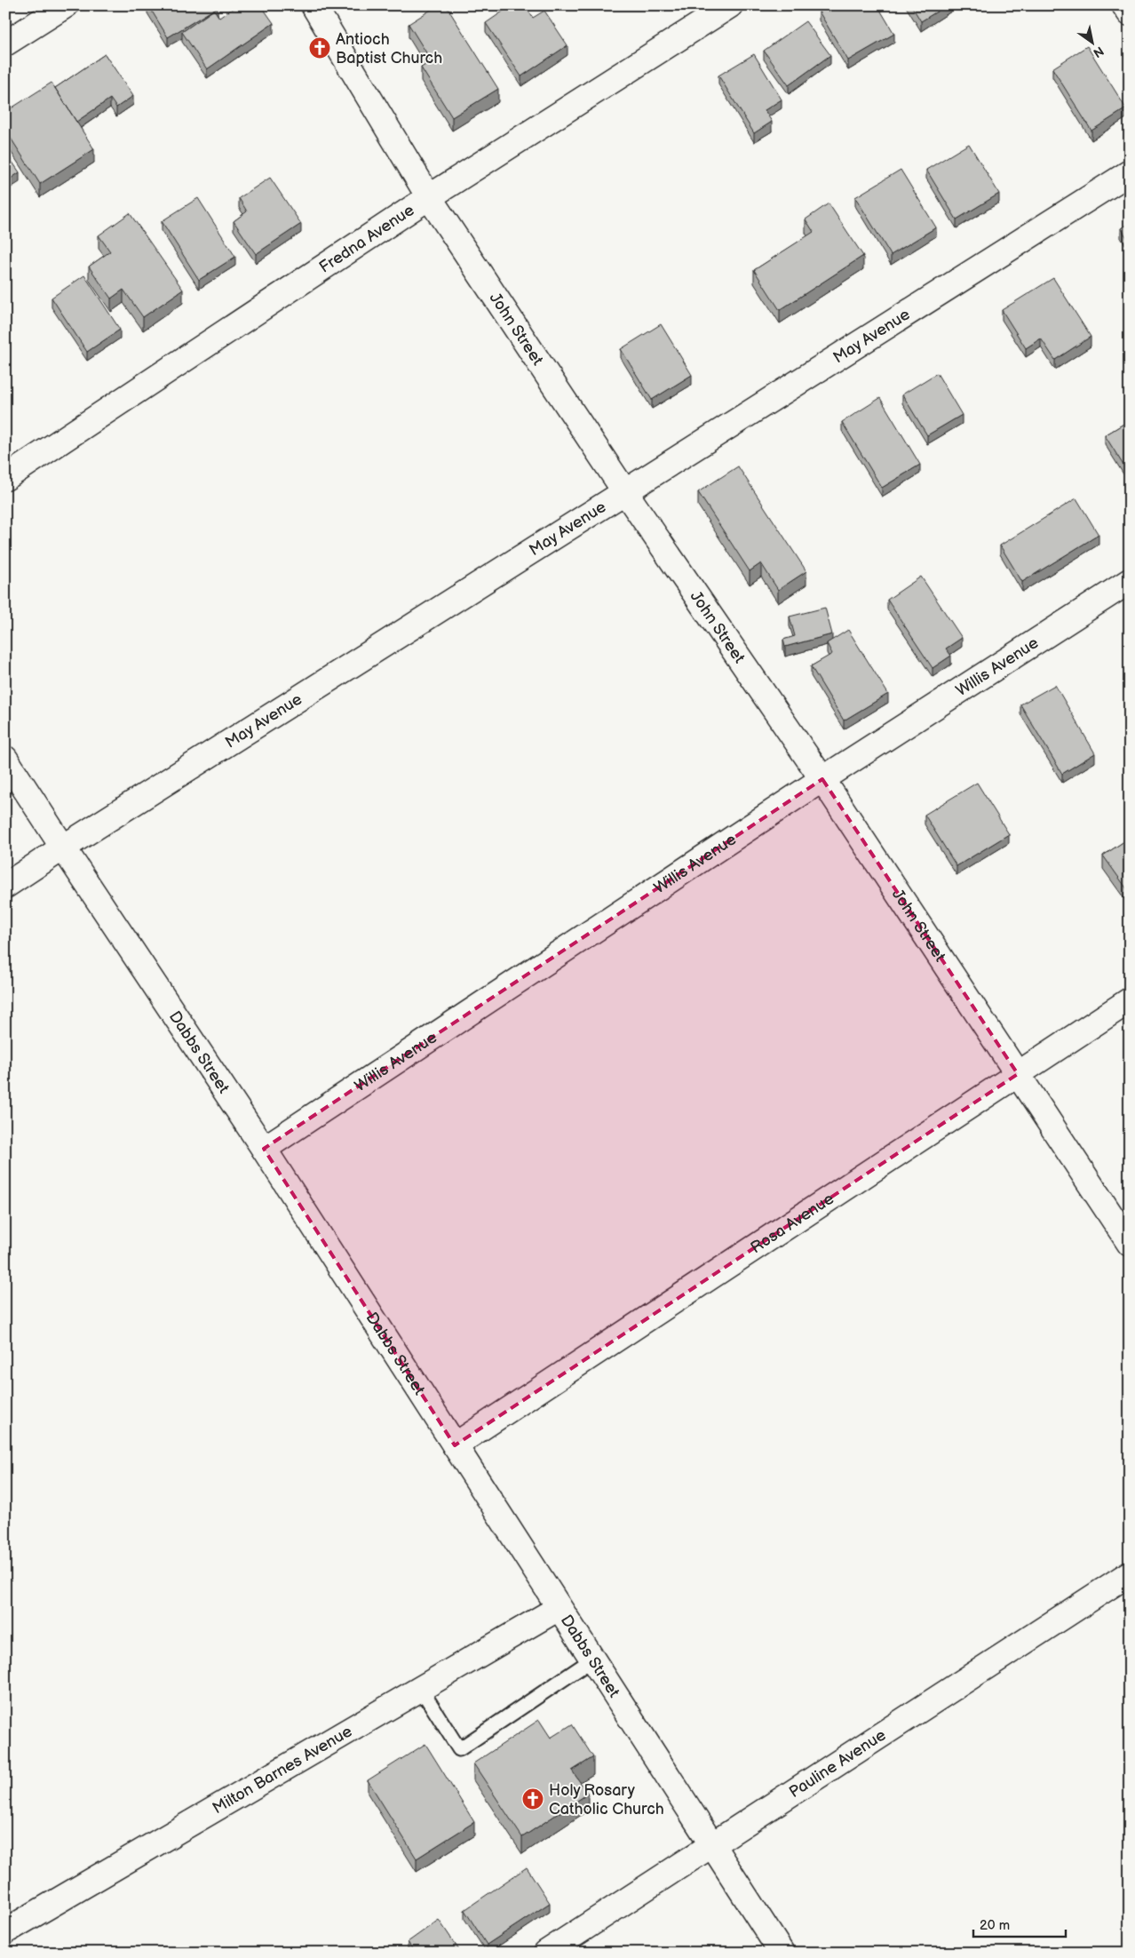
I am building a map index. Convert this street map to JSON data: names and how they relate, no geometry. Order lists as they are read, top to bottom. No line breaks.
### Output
{"streets":{"street":["Fredna Avenue","John Street","May Avenue","Willis Avenue","Dabbs Street","Rosa Avenue","Pauline Avenue","Milton Barnes Avenue"]},"crossings":[["Fredna Avenue","John Street"],["John Street","May Avenue"],["John Street","Willis Avenue"],["John Street","Rosa Avenue"],["May Avenue","Dabbs Street"],["Willis Avenue","Dabbs Street"],["Dabbs Street","Rosa Avenue"],["Dabbs Street","Pauline Avenue"],["Dabbs Street","Milton Barnes Avenue"]],"places":{"church":["Antioch Baptist Church","Holy Rosary Catholic Church"]},"scale_bar":"20 m","north":"bottom right"}
